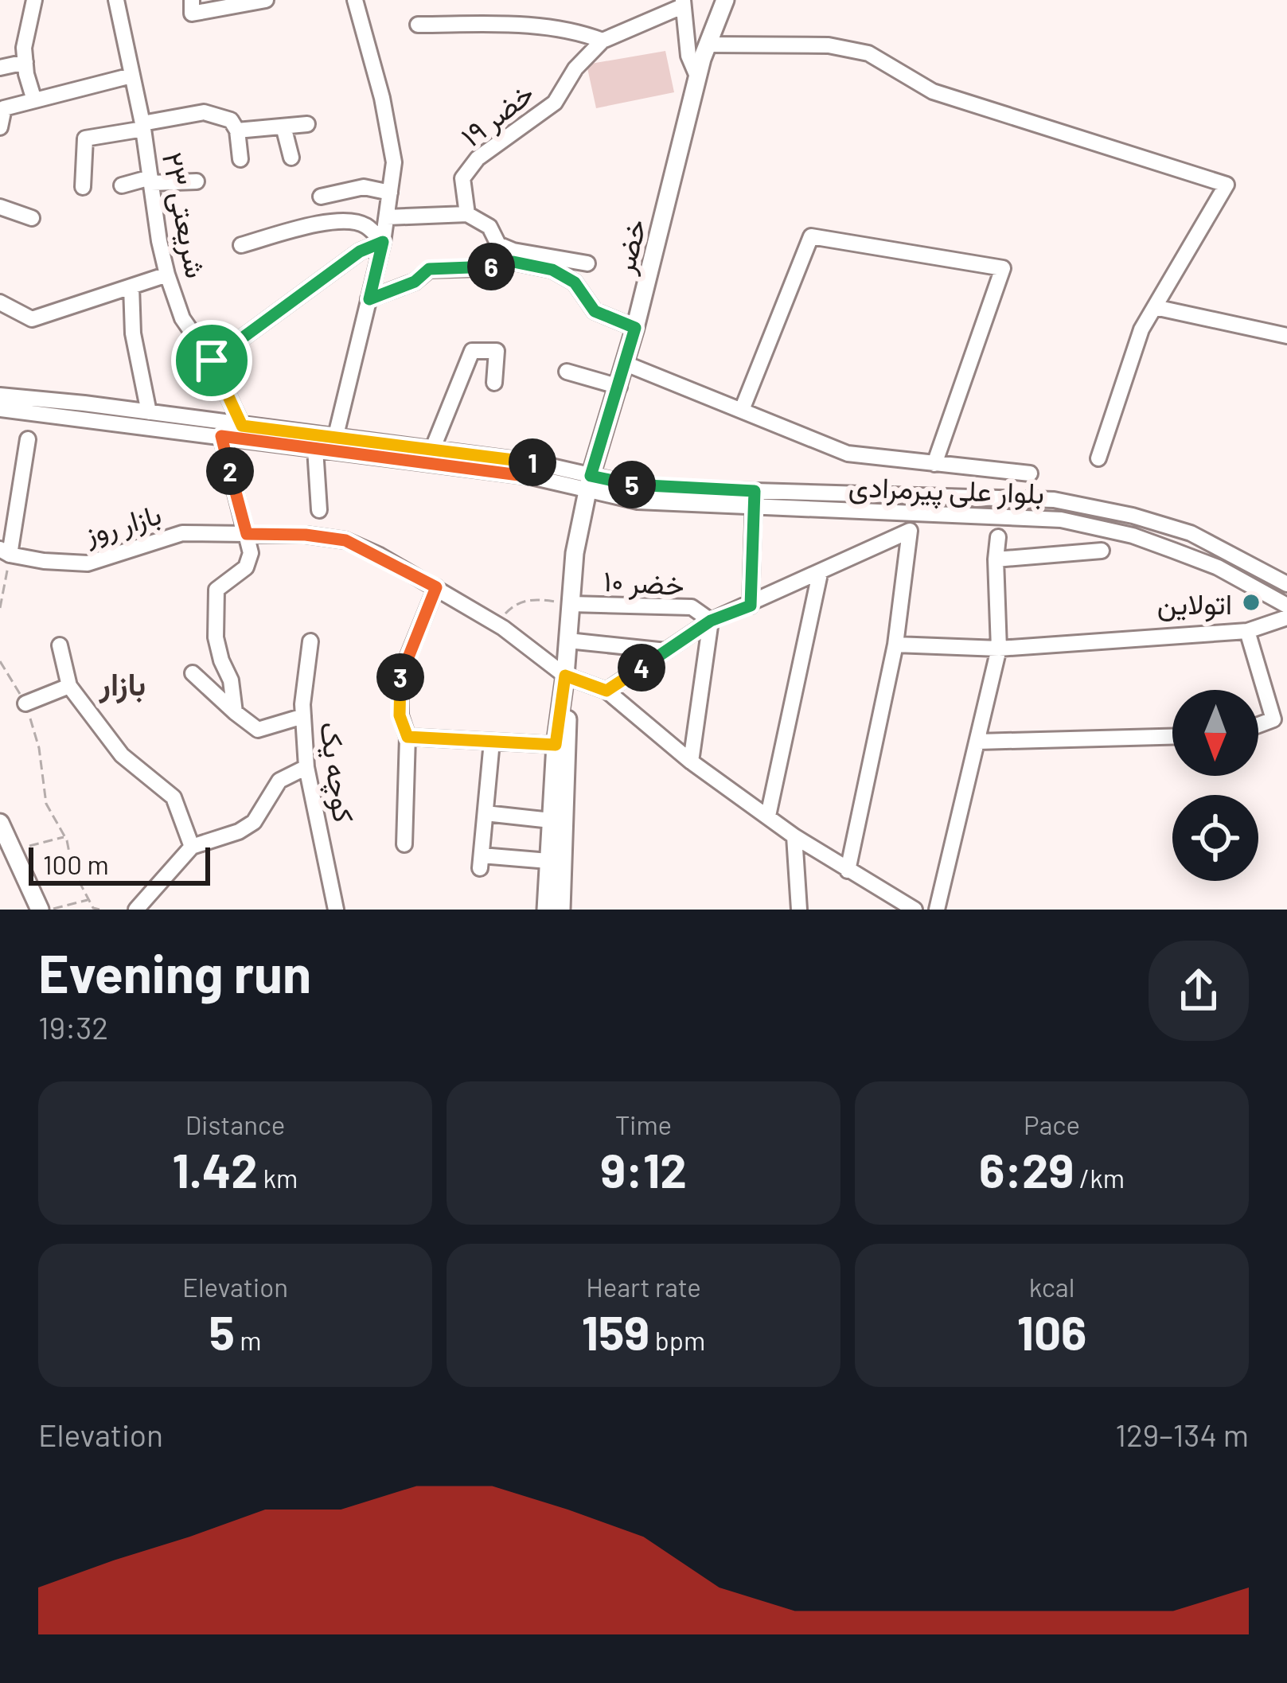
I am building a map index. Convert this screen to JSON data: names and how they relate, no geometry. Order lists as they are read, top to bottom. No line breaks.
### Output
{"streets":{"main road":["خضر"],"street":["خضر ۱۹","شریعتی ۲۳","بلوار علی پیرمرادی","بازار روز","خضر ۱۰","کوچه یک"]},"crossings":[["خضر","بلوار علی پیرمرادی"],["خضر","بازار روز"],["خضر","خضر ۱۰"]],"districts":["بازار"],"places":["اتولاین"],"scale_bar":"100 m","north":"bottom","page":{"pins":["6","1","2","5","4","3"],"scale":"100 m","heading":["Evening run","19:32"],"stats":[["Distance","1.42 km"],["Time","9:12"],["Pace","6:29 /km"],["Elevation","5 m"],["Heart rate","159 bpm"],["kcal","106"]],"chart":["Elevation","129–134 m"]}}
